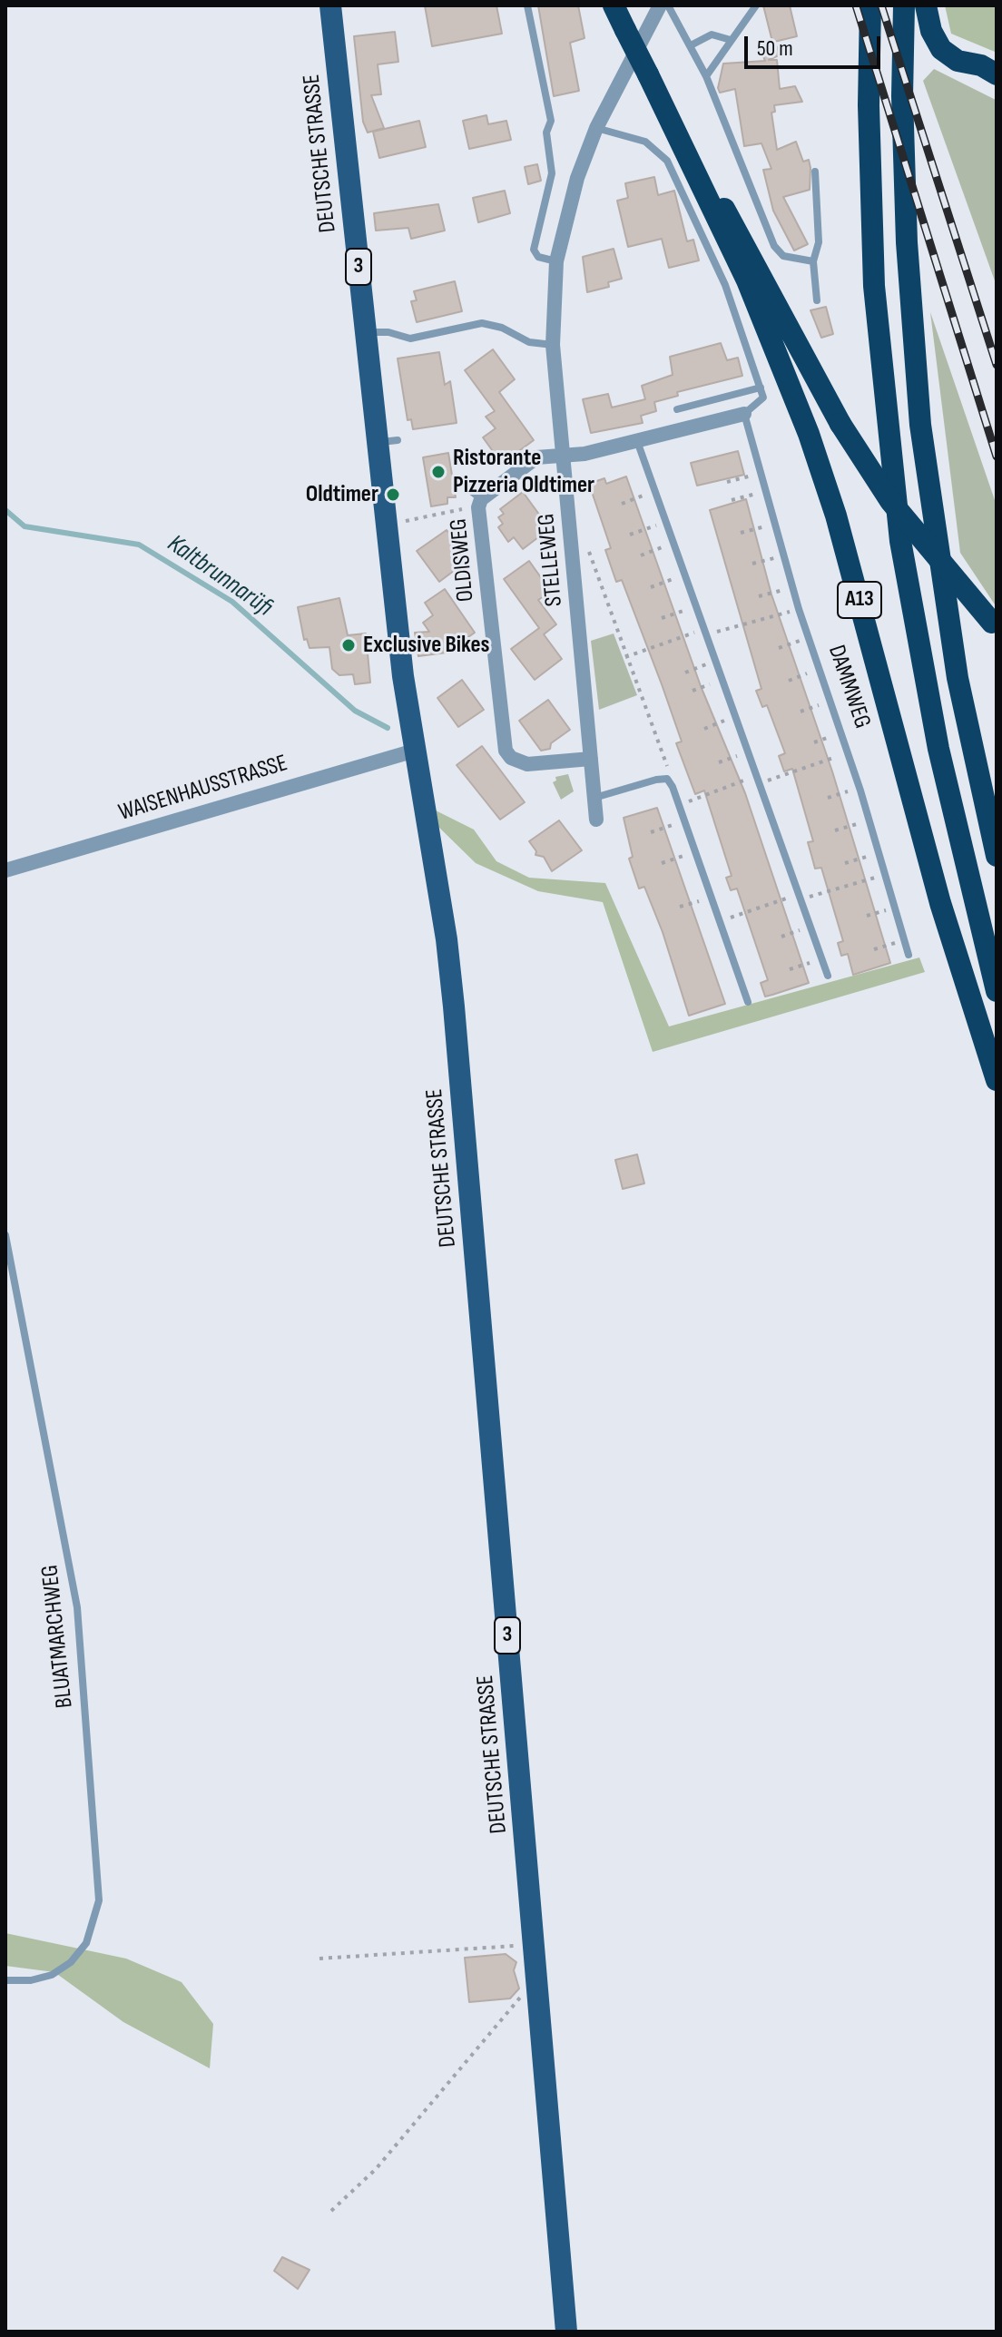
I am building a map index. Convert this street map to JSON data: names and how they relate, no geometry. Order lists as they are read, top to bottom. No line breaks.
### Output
{"streets":{"highway":["A13"],"main road":["DEUTSCHE STRASSE","3"],"street":["OLDISWEG","STELLEWEG","WAISENHAUSSTRASSE"],"lane":["DAMMWEG","BLUATMARCHWEG"]},"crossings":[["DEUTSCHE STRASSE","WAISENHAUSSTRASSE"],["OLDISWEG","STELLEWEG"]],"water":["Kaltbrunnarüfi"],"places":["Ristorante Pizzeria Oldtimer","Oldtimer","Exclusive Bikes"],"scale_bar":"50 m"}
